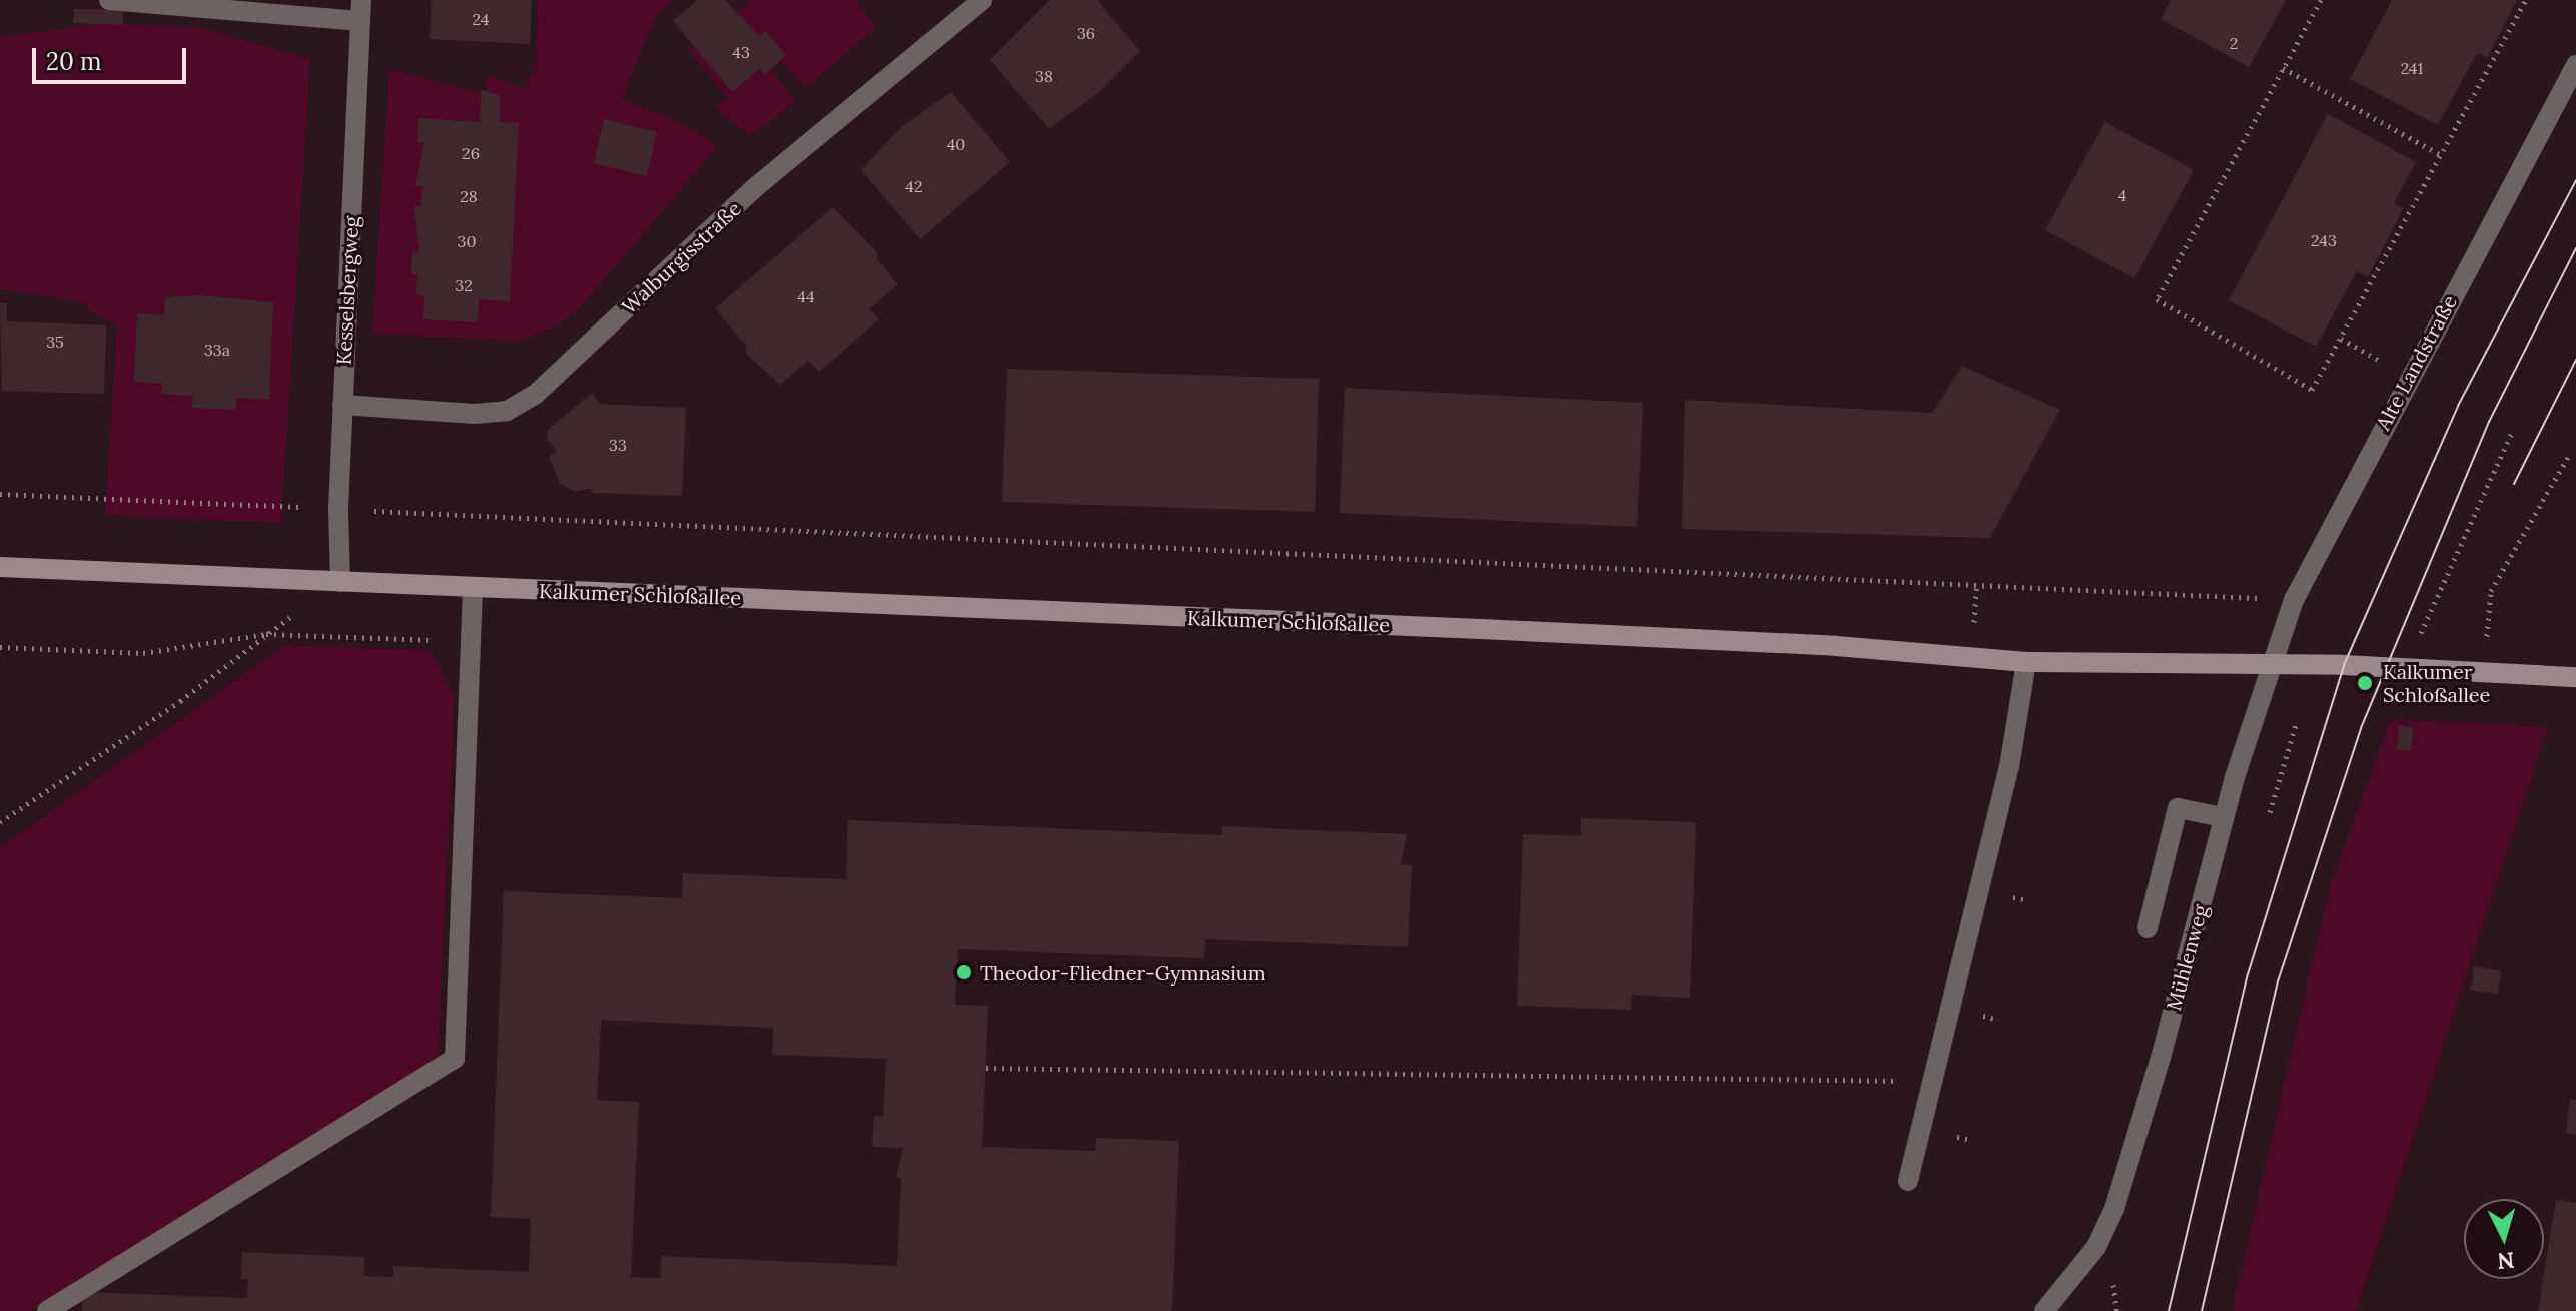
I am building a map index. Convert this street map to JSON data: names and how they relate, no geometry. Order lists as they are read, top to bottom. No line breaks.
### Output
{"streets":{"main road":["Kalkumer Schloßallee"],"street":["Walburgisstraße","Kesselsbergweg","Alte Landstraße","Mühlenweg"]},"crossings":[["Walburgisstraße","Kesselsbergweg"],["Kesselsbergweg","Kalkumer Schloßallee"],["Alte Landstraße","Kalkumer Schloßallee"],["Alte Landstraße","Mühlenweg"],["Kalkumer Schloßallee","Mühlenweg"]],"places":["Kalkumer Schloßallee","Theodor-Fliedner-Gymnasium"],"house_numbers":["24","36","2","43","241","38","40","26","42","4","28","243","30","32","44","35","33a","33"],"scale_bar":"20 m","north":"bottom"}
